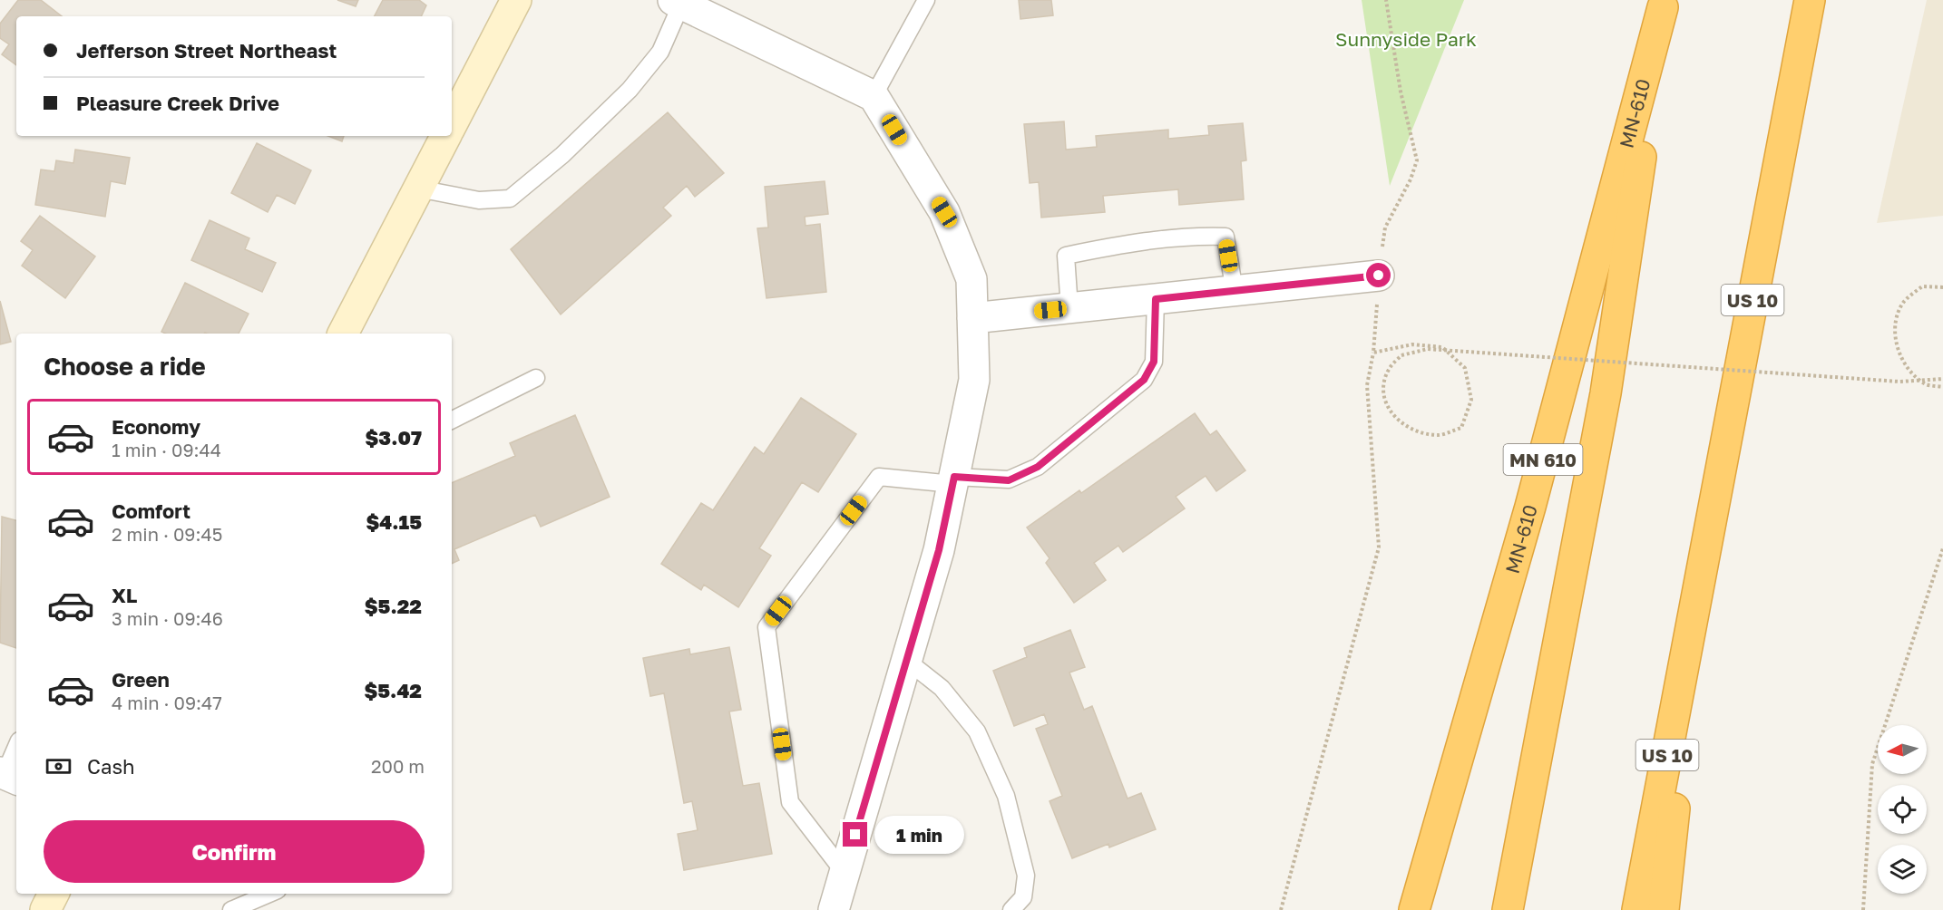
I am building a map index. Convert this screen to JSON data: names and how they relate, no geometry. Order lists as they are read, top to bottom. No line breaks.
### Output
{"streets":{"highway":["MN-610","US 10","MN 610"]},"parks":["Sunnyside Park"],"north":"left","page":{"banner":["Jefferson Street Northeast","Pleasure Creek Drive"],"heading":"Choose a ride","list":[{"name":"Economy","note":"1 min · 09:44","value":"$3.07"},{"name":"Comfort","note":"2 min · 09:45","value":"$4.15"},{"name":"XL","note":"3 min · 09:46","value":"$5.22"},{"name":"Green","note":"4 min · 09:47","value":"$5.42"}],"pay":["Cash","200 m"],"buttons":"Confirm","bubble":"1 min"}}
